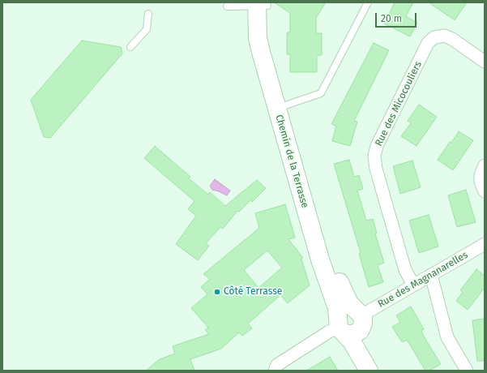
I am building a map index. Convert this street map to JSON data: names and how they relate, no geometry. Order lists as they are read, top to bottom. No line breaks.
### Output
{"streets":{"street":["Rue des Micocouliers","Chemin de la Terrasse","Rue des Magnanarelles"]},"crossings":[["Rue des Micocouliers","Rue des Magnanarelles"],["Chemin de la Terrasse","Rue des Magnanarelles"]],"places":["Côté Terrasse"],"scale_bar":"20 m"}
